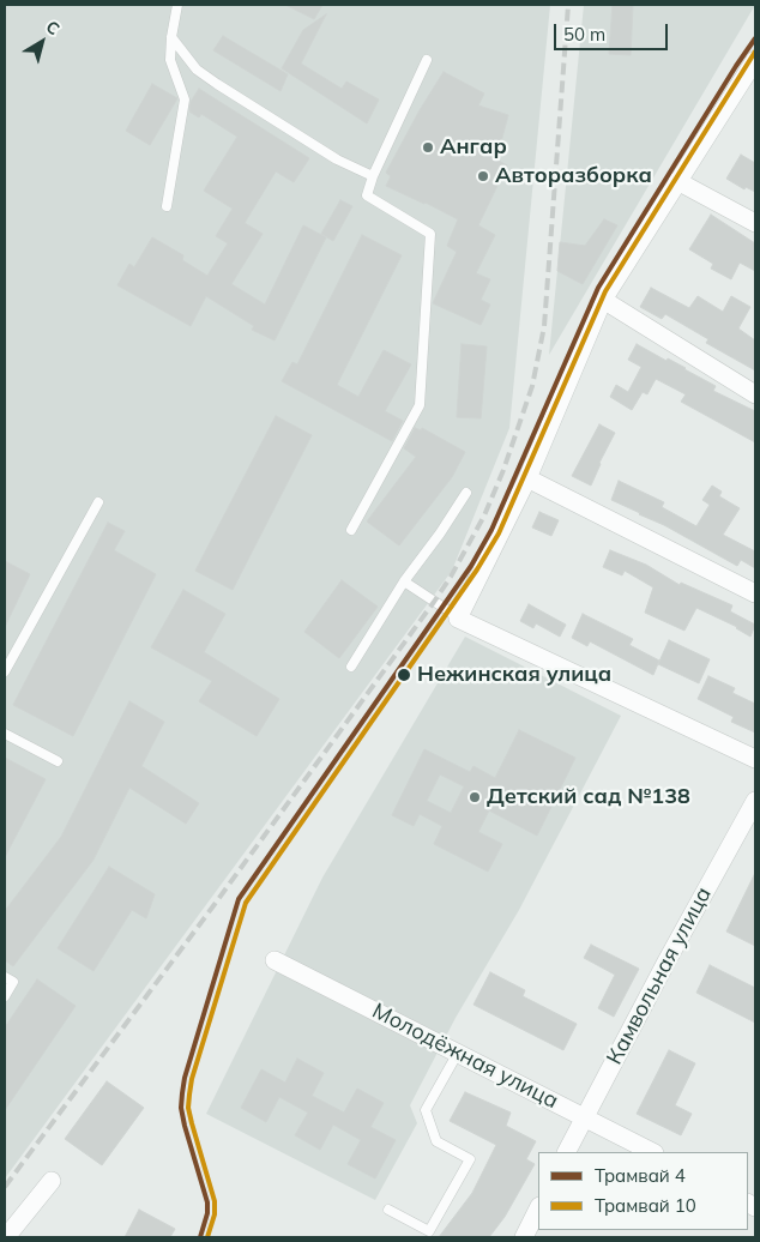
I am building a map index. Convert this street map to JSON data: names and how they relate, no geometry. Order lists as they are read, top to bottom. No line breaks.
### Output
{"streets":{"street":["Камвольная улица","Молодёжная улица"]},"crossings":[["Камвольная улица","Молодёжная улица"]],"places":["Ангар","Авторазборка","Нежинская улица","Детский сад №138"],"lines":["tram line 4","tram line 10"],"legend":["Трамвай 4","Трамвай 10"],"scale_bar":"50 m","north":"top right"}
